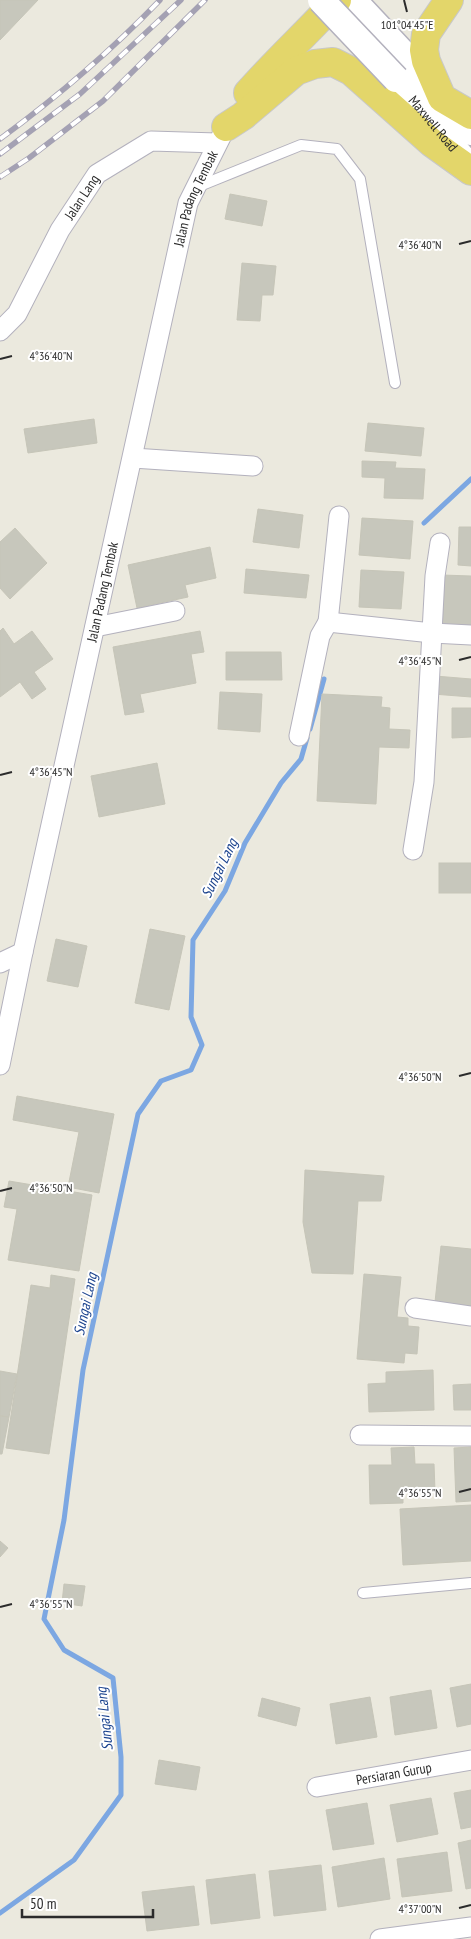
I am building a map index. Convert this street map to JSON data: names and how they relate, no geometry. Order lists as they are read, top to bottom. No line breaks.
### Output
{"streets":{"main road":["Maxwell Road"],"street":["Jalan Lang","Jalan Padang Tembak","Persiaran Gurup"]},"crossings":[["Jalan Lang","Jalan Padang Tembak"]],"water":["Sungai Lang"],"scale_bar":"50 m","coordinates":["101°04'45\"E","4°36'40\"N","4°36'45\"N","4°36'50\"N","4°36'55\"N","4°37'00\"N"]}
